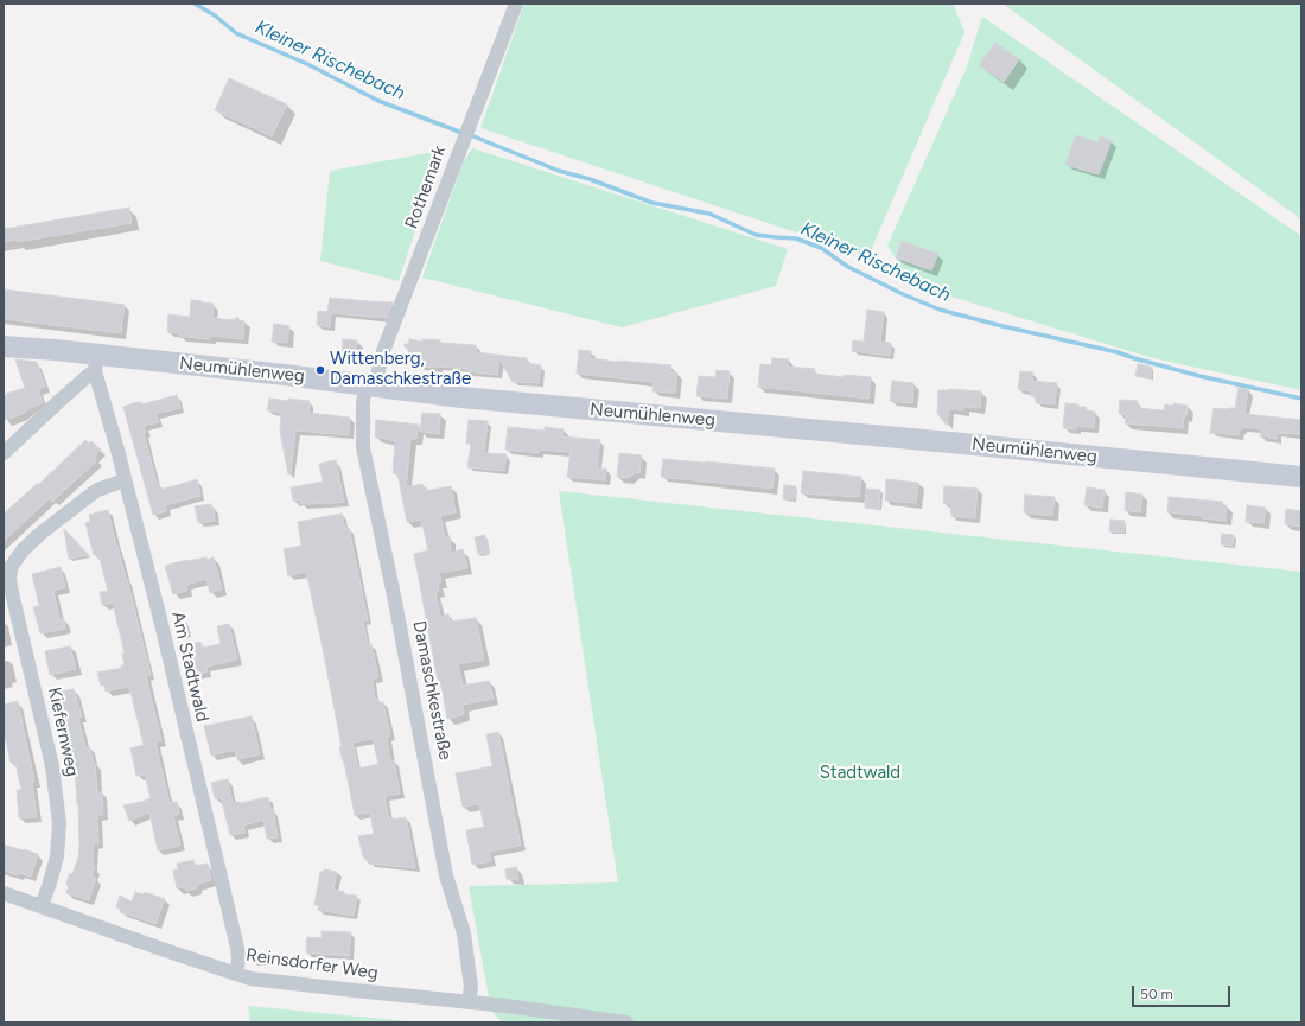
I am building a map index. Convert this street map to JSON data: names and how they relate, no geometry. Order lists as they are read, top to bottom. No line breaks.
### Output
{"streets":{"street":["Rothemark","Neumühlenweg","Am Stadtwald","Damaschkestraße","Kiefernweg","Reinsdorfer Weg"]},"crossings":[["Rothemark","Neumühlenweg"],["Rothemark","Damaschkestraße"],["Neumühlenweg","Am Stadtwald"],["Neumühlenweg","Damaschkestraße"],["Am Stadtwald","Kiefernweg"],["Am Stadtwald","Reinsdorfer Weg"],["Damaschkestraße","Reinsdorfer Weg"],["Kiefernweg","Reinsdorfer Weg"]],"water":["Kleiner Rischebach"],"parks":["Stadtwald"],"places":["Wittenberg, Damaschkestraße"],"scale_bar":"50 m"}
